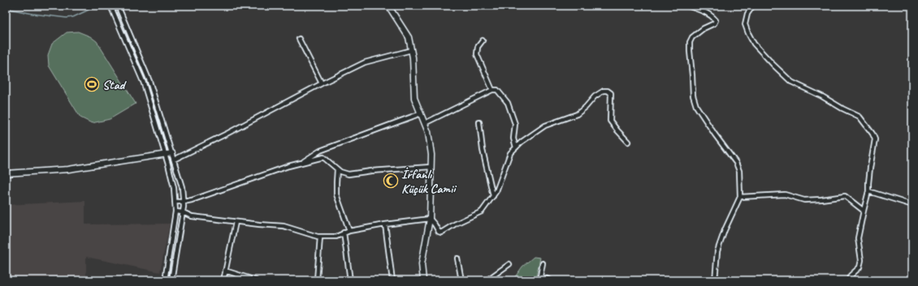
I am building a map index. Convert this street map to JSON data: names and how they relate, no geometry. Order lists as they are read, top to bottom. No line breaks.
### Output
{"places":{"sports":["Stad"],"mosque":["İrfanlı Küçük Camii"]}}
